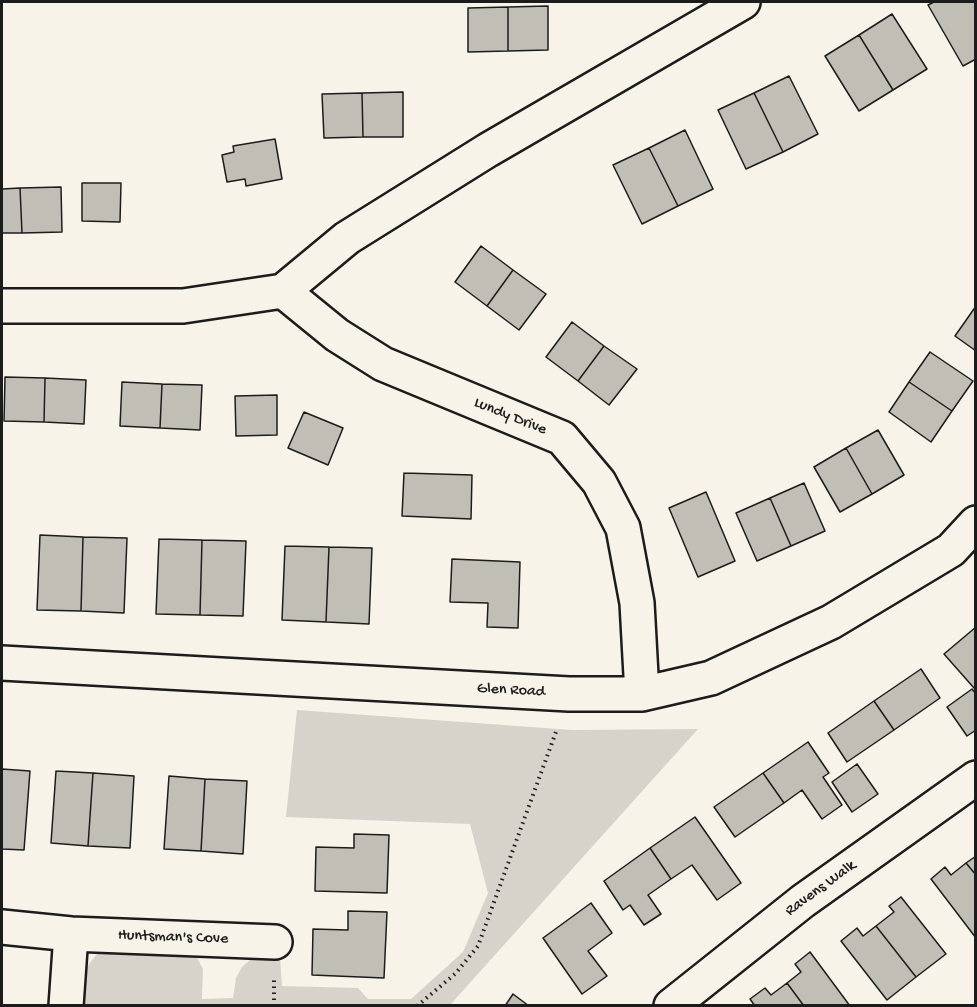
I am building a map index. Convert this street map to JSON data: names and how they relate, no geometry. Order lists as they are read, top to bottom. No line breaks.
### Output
{"streets":{"street":["Lundy Drive","Glen Road","Ravens Walk","Huntsman's Cove"]},"crossings":[["Lundy Drive","Glen Road"]]}
